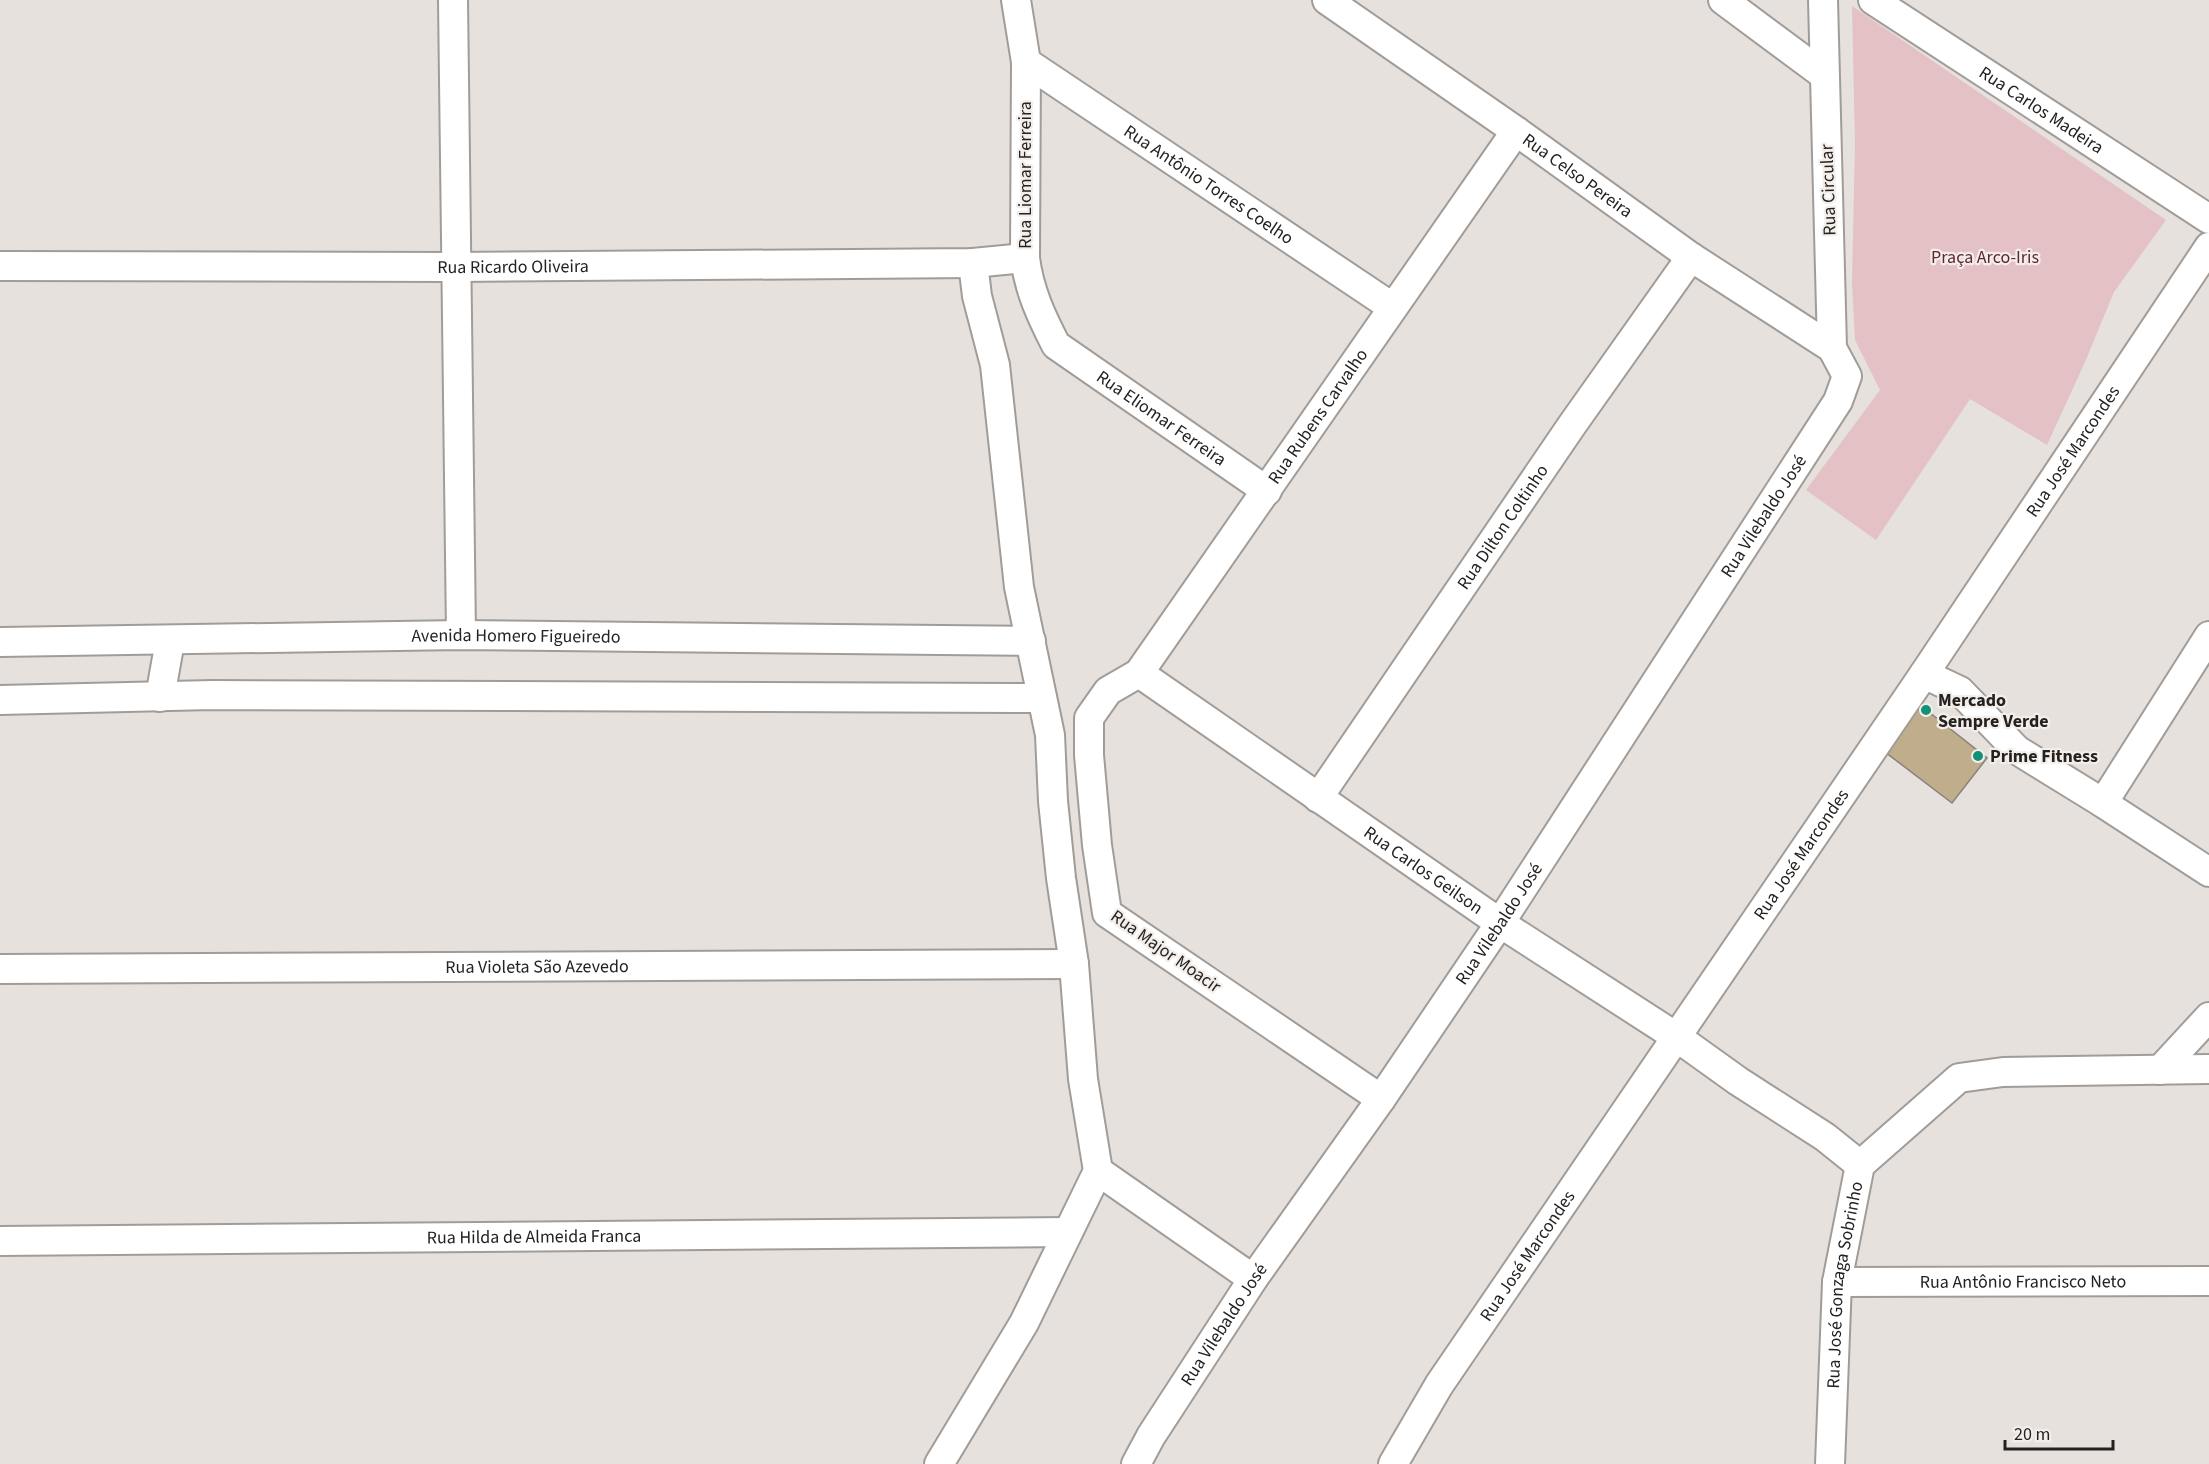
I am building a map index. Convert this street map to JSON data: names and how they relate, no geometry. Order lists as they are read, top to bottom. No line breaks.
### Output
{"streets":{"street":["Rua Carlos Madeira","Rua Liomar Ferreira","Rua Celso Pereira","Rua Antônio Torres Coelho","Rua Circular","Rua Ricardo Oliveira","Rua Rubens Carvalho","Rua Eliomar Ferreira","Rua José Marcondes","Rua Vilebaldo José","Rua Dilton Coltinho","Avenida Homero Figueiredo","Rua Carlos Geilson","Rua Major Moacir","Rua Violeta São Azevedo","Rua Hilda de Almeida Franca","Rua Antônio Francisco Neto","Rua José Gonzaga Sobrinho"]},"crossings":[["Rua Liomar Ferreira","Rua Antônio Torres Coelho"],["Rua Liomar Ferreira","Rua Ricardo Oliveira"],["Rua Liomar Ferreira","Rua Eliomar Ferreira"],["Rua Celso Pereira","Rua Circular"],["Rua Celso Pereira","Rua Rubens Carvalho"],["Rua Celso Pereira","Rua Dilton Coltinho"],["Rua Antônio Torres Coelho","Rua Rubens Carvalho"],["Rua Circular","Rua Vilebaldo José"],["Rua Rubens Carvalho","Rua Eliomar Ferreira"],["Rua Rubens Carvalho","Rua Carlos Geilson"],["Rua Rubens Carvalho","Rua Major Moacir"],["Rua José Marcondes","Rua Carlos Geilson"],["Rua Vilebaldo José","Rua Carlos Geilson"],["Rua Vilebaldo José","Rua Major Moacir"],["Rua Dilton Coltinho","Rua Carlos Geilson"],["Rua Carlos Geilson","Rua José Gonzaga Sobrinho"],["Rua Antônio Francisco Neto","Rua José Gonzaga Sobrinho"]],"parks":["Praça Arco-Iris"],"places":["Mercado Sempre Verde","Prime Fitness"],"scale_bar":"20 m"}
